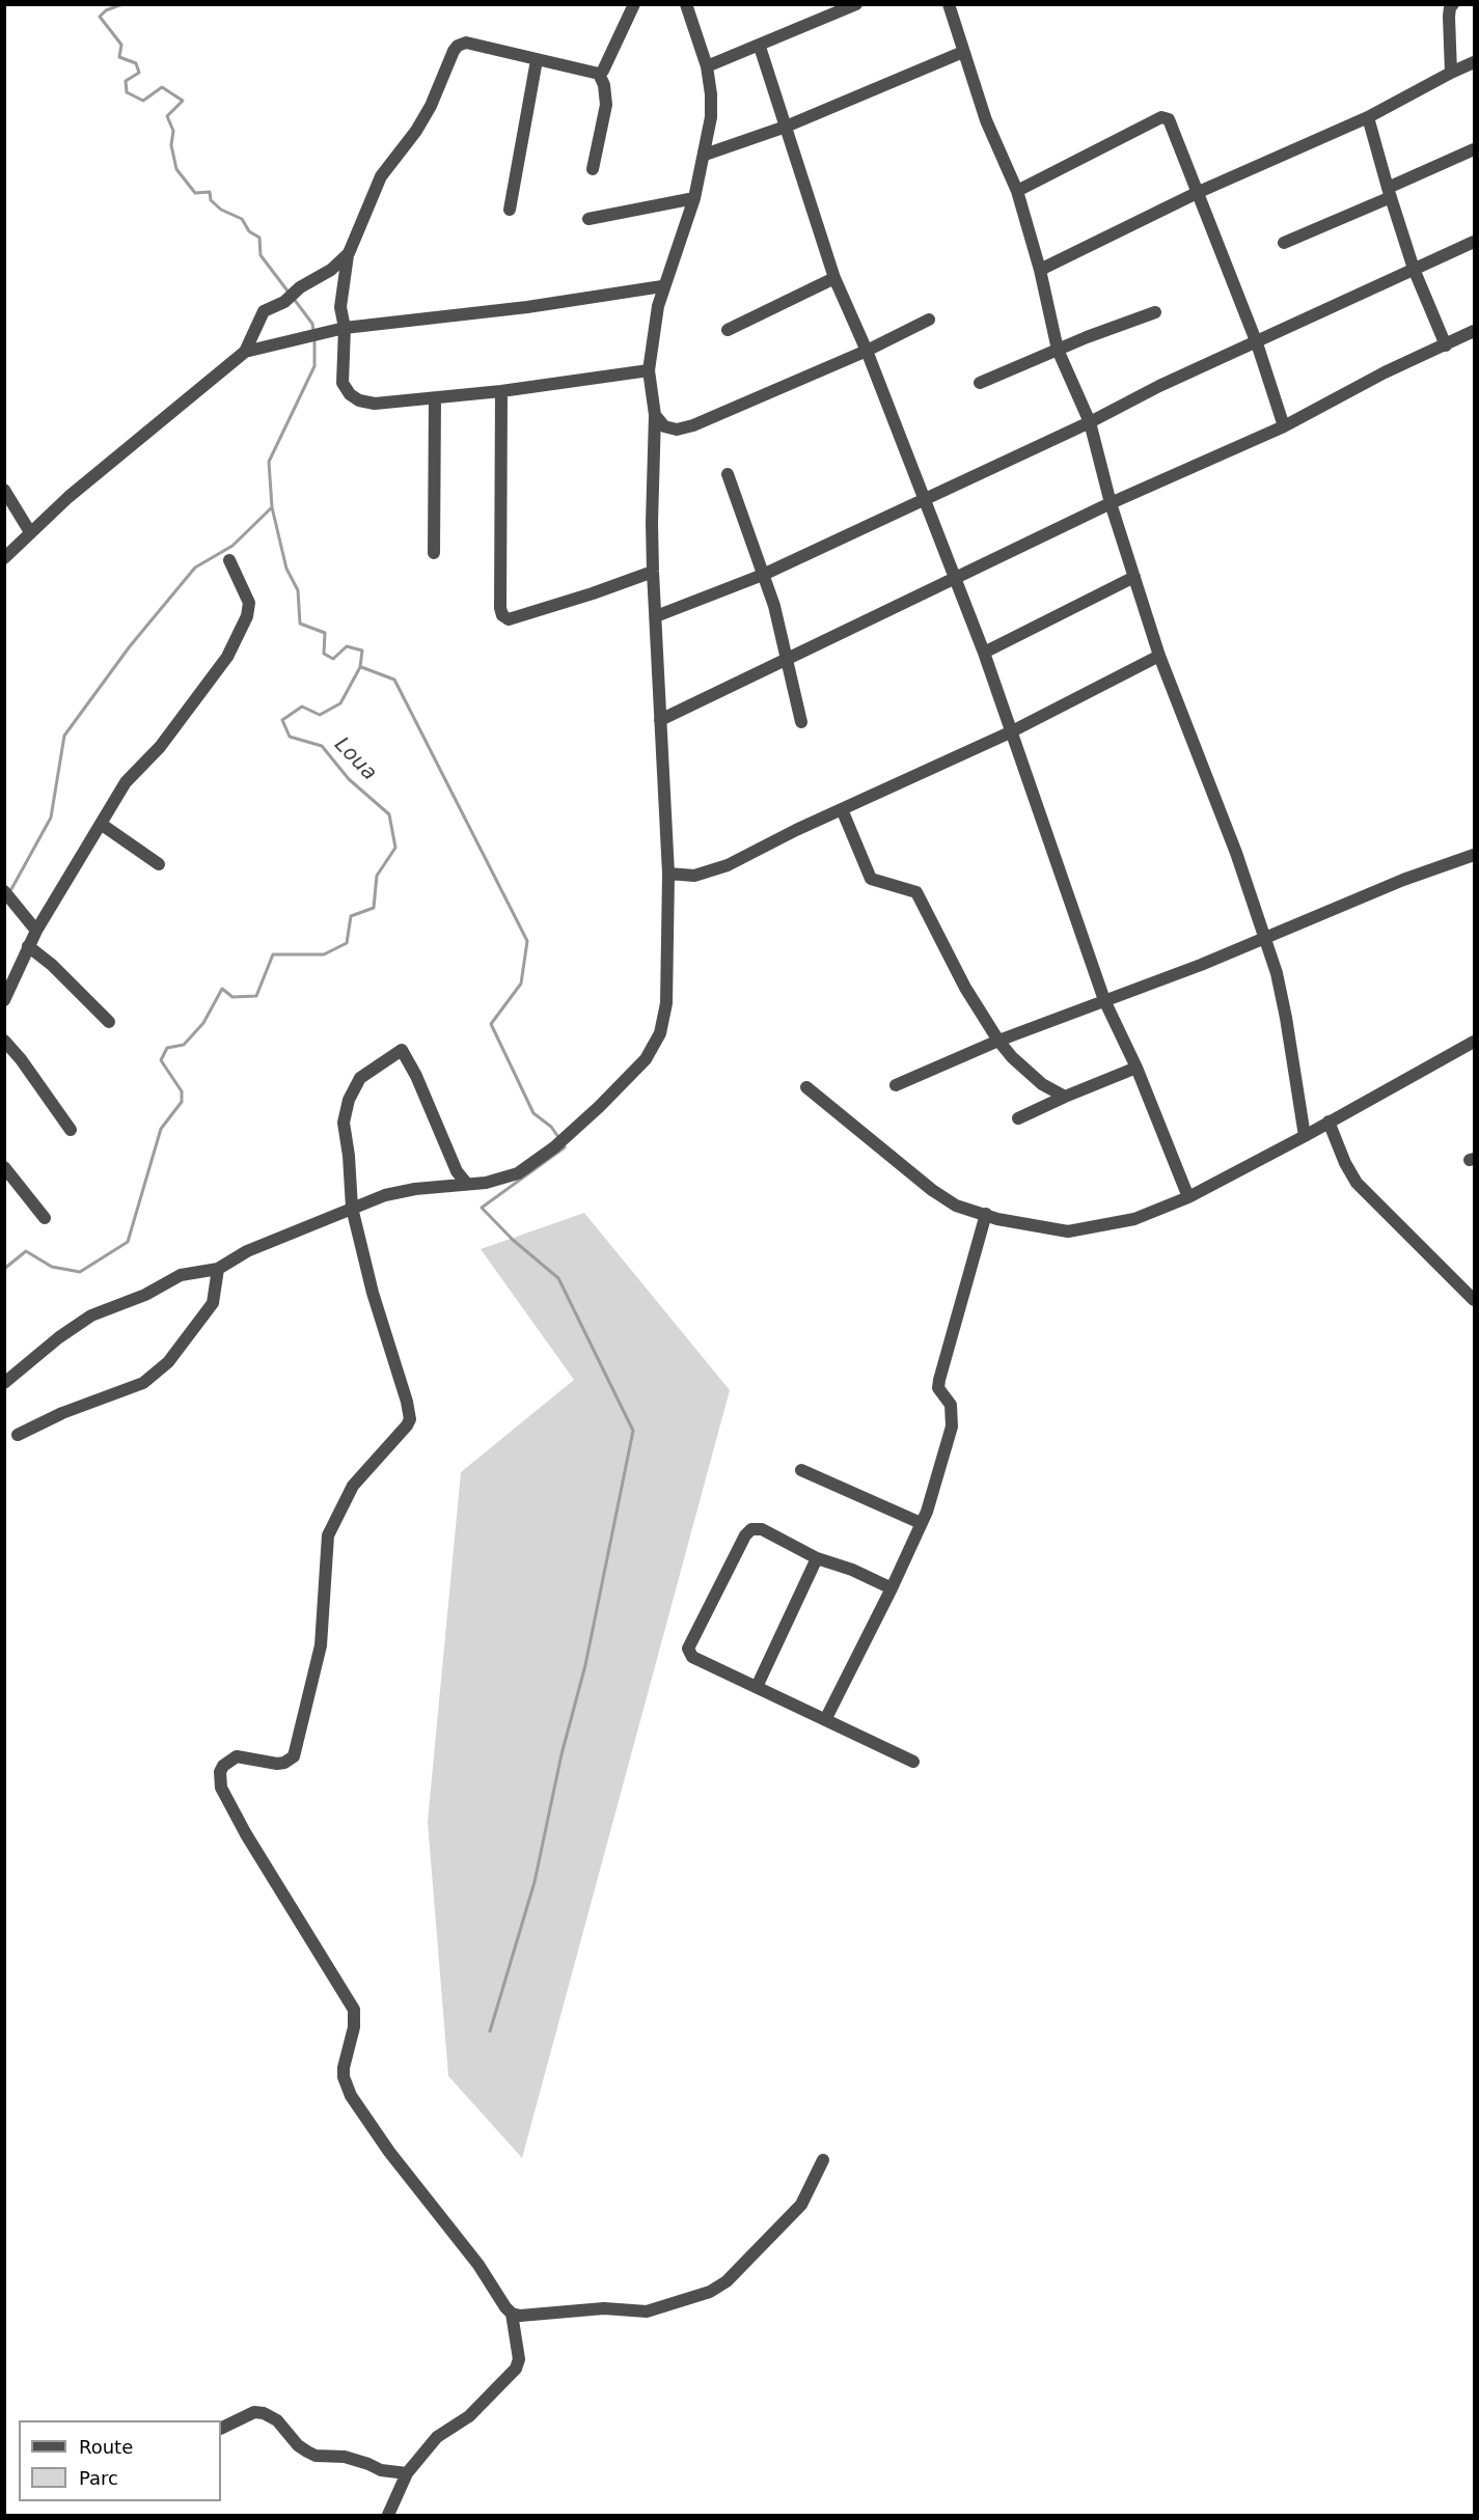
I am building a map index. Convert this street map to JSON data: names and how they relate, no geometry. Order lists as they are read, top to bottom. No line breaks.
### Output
{"water":["Loua"],"legend":["Route","Parc"]}
